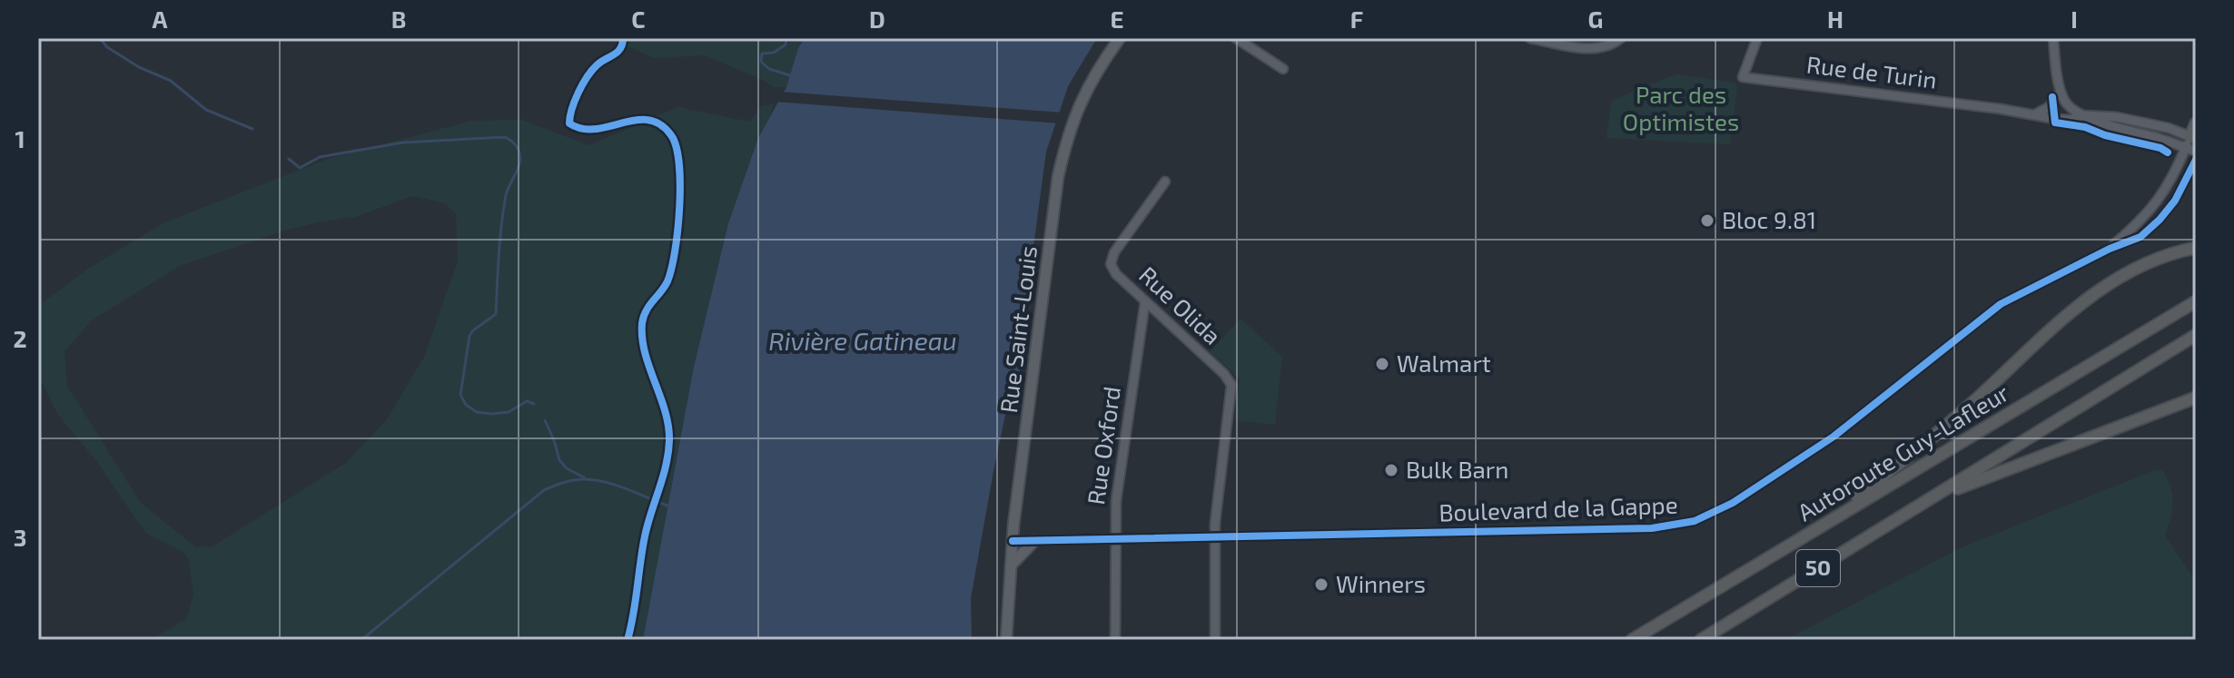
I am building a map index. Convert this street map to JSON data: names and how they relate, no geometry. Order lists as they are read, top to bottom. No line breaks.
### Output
{"streets":{"highway":["Autoroute Guy-Lafleur","50"],"main road":["Rue Saint-Louis"],"street":["Rue de Turin","Rue Olida","Rue Oxford","Boulevard de la Gappe"]},"crossings":[["Rue de Turin","Boulevard de la Gappe"],["Rue Olida","Rue Oxford"],["Rue Olida","Boulevard de la Gappe"],["Rue Saint-Louis","Boulevard de la Gappe"],["Rue Oxford","Boulevard de la Gappe"]],"water":["Rivière Gatineau"],"parks":["Parc des Optimistes"],"places":["Bloc 9.81","Walmart","Bulk Barn","Winners"],"grid":{"columns":["A","B","C","D","E","F","G","H","I"],"rows":["1","2","3"]}}
